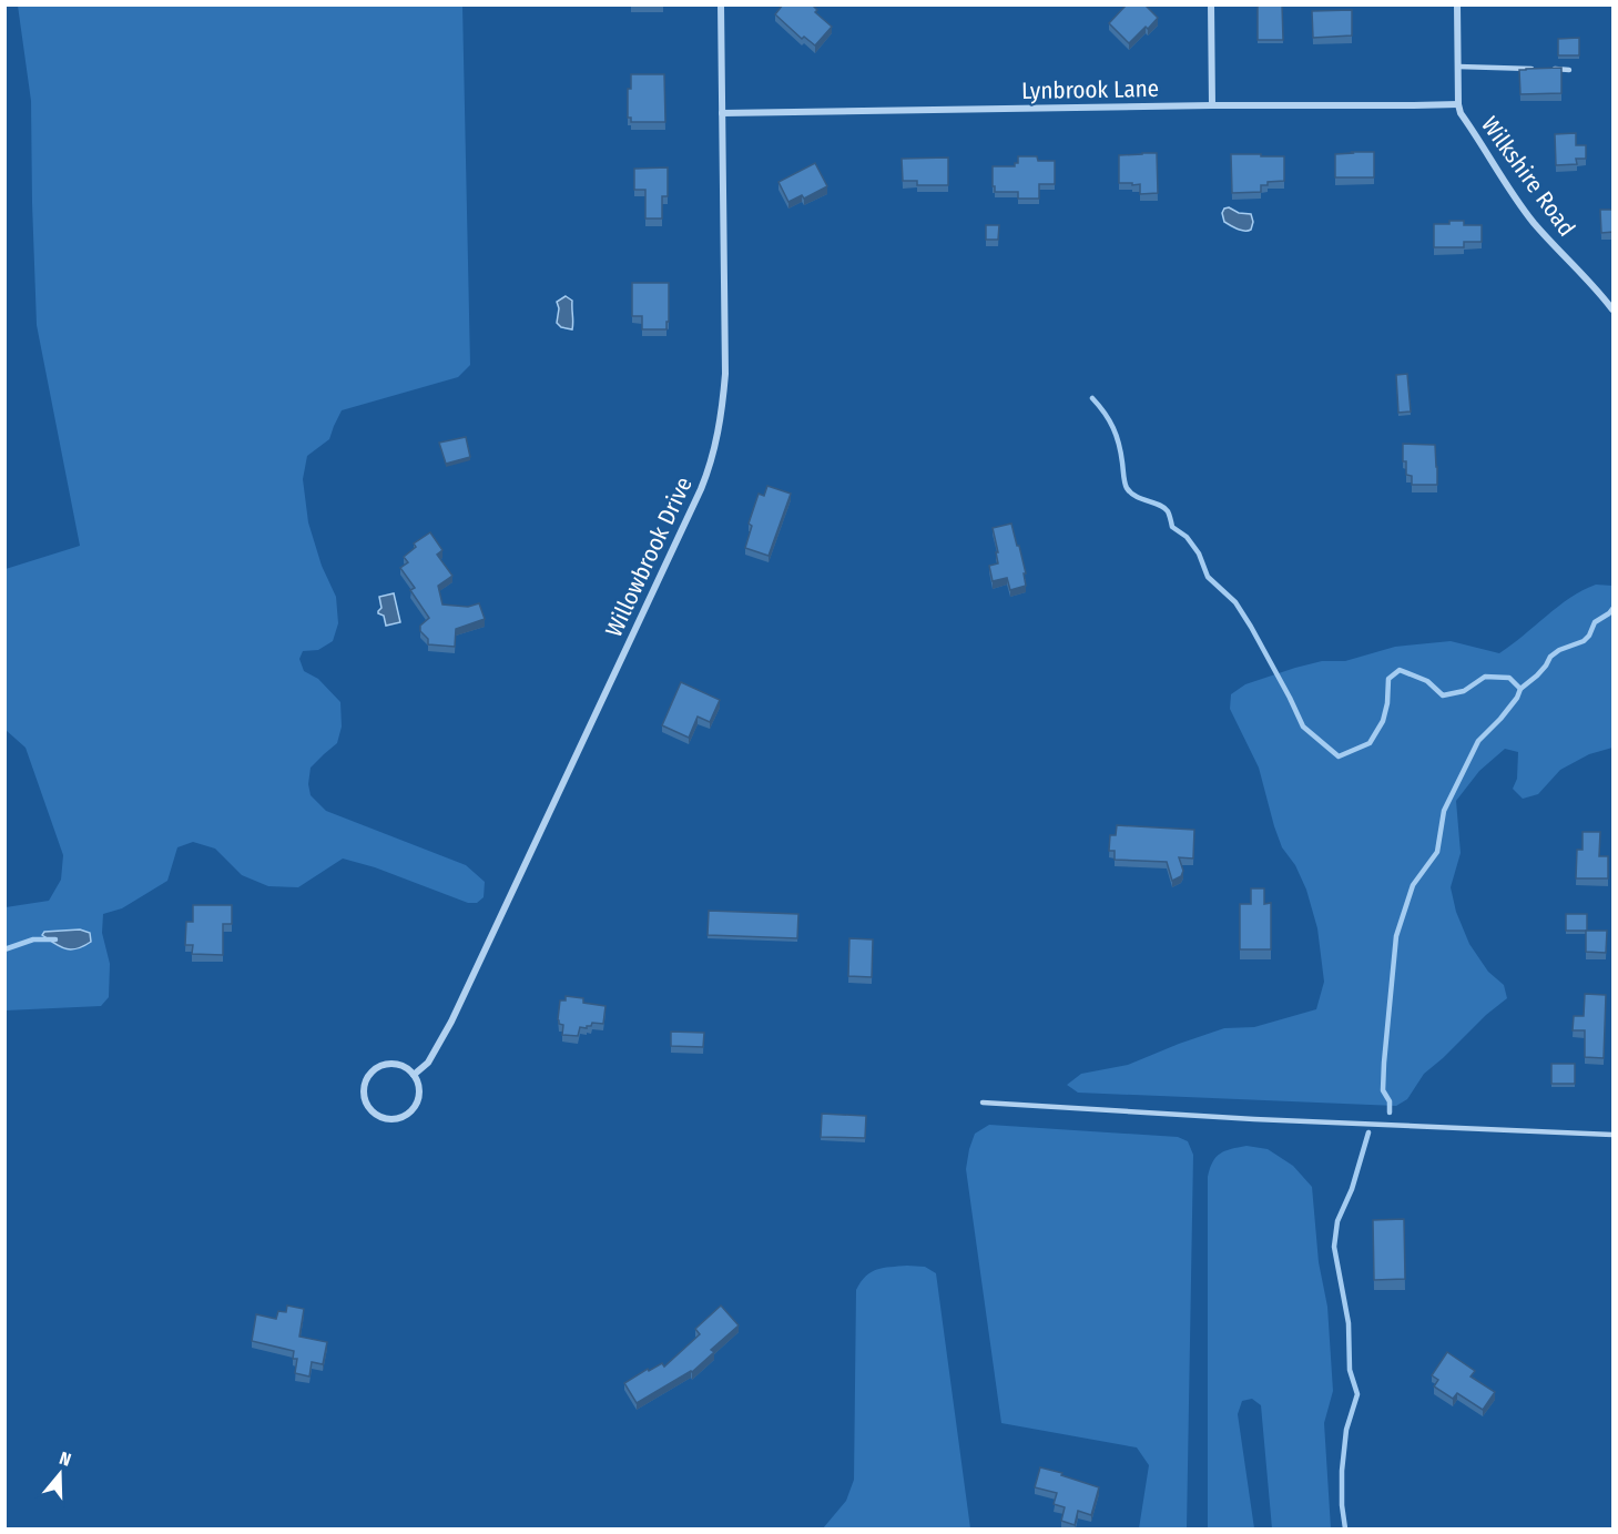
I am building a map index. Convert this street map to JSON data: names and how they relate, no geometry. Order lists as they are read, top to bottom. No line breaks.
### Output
{"streets":{"street":["Lynbrook Lane","Wilkshire Road","Willowbrook Drive"]},"crossings":[["Lynbrook Lane","Wilkshire Road"],["Lynbrook Lane","Willowbrook Drive"]],"north":"top"}
